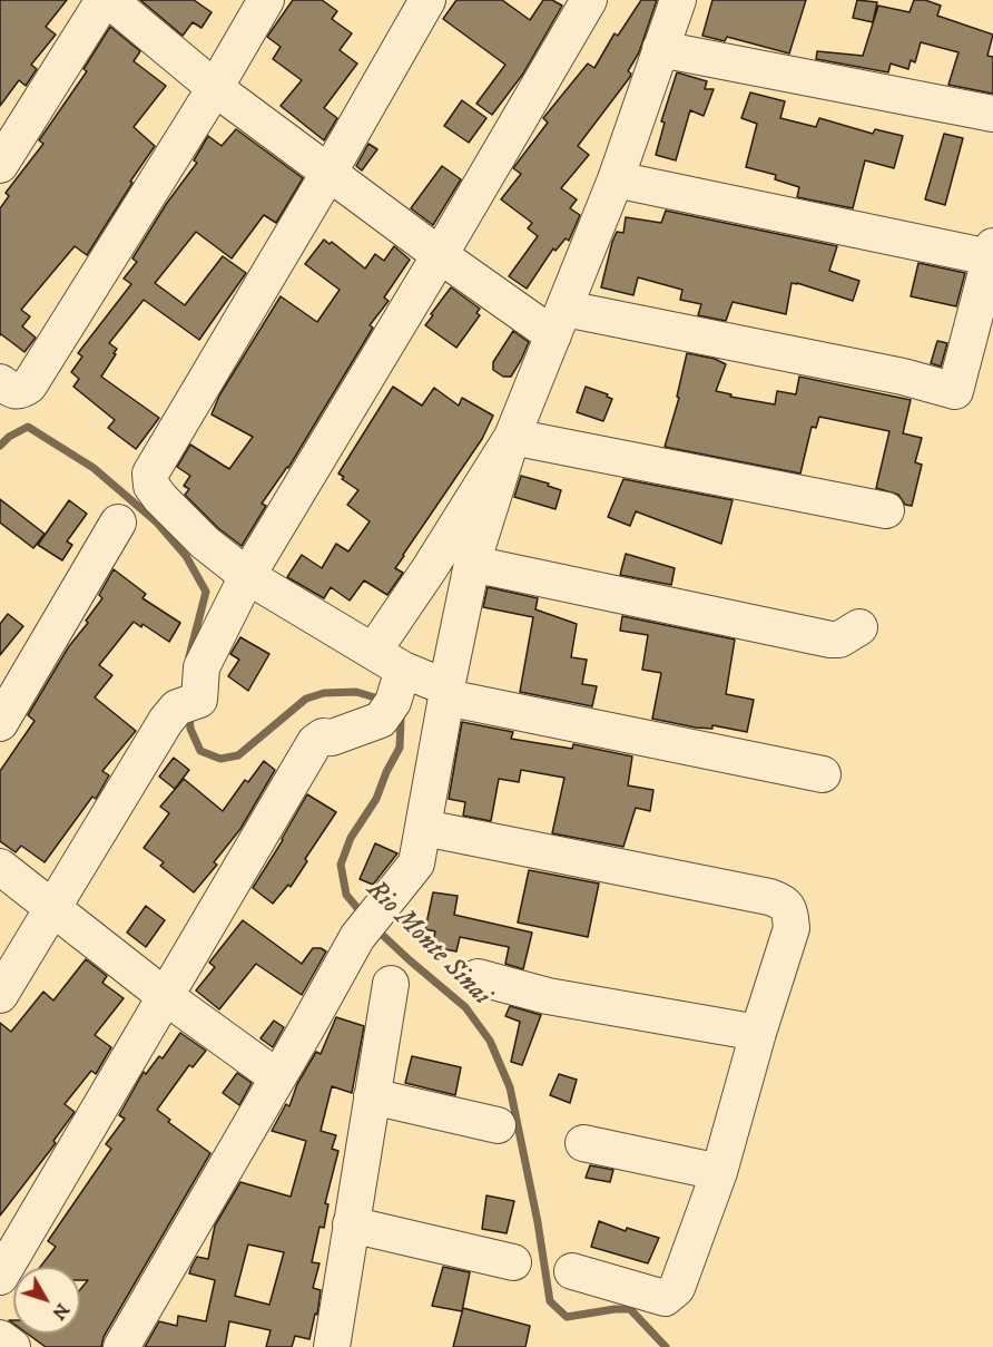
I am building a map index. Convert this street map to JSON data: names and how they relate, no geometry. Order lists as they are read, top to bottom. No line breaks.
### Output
{"water":["Rio Monte Sinai"],"north":"bottom right"}
